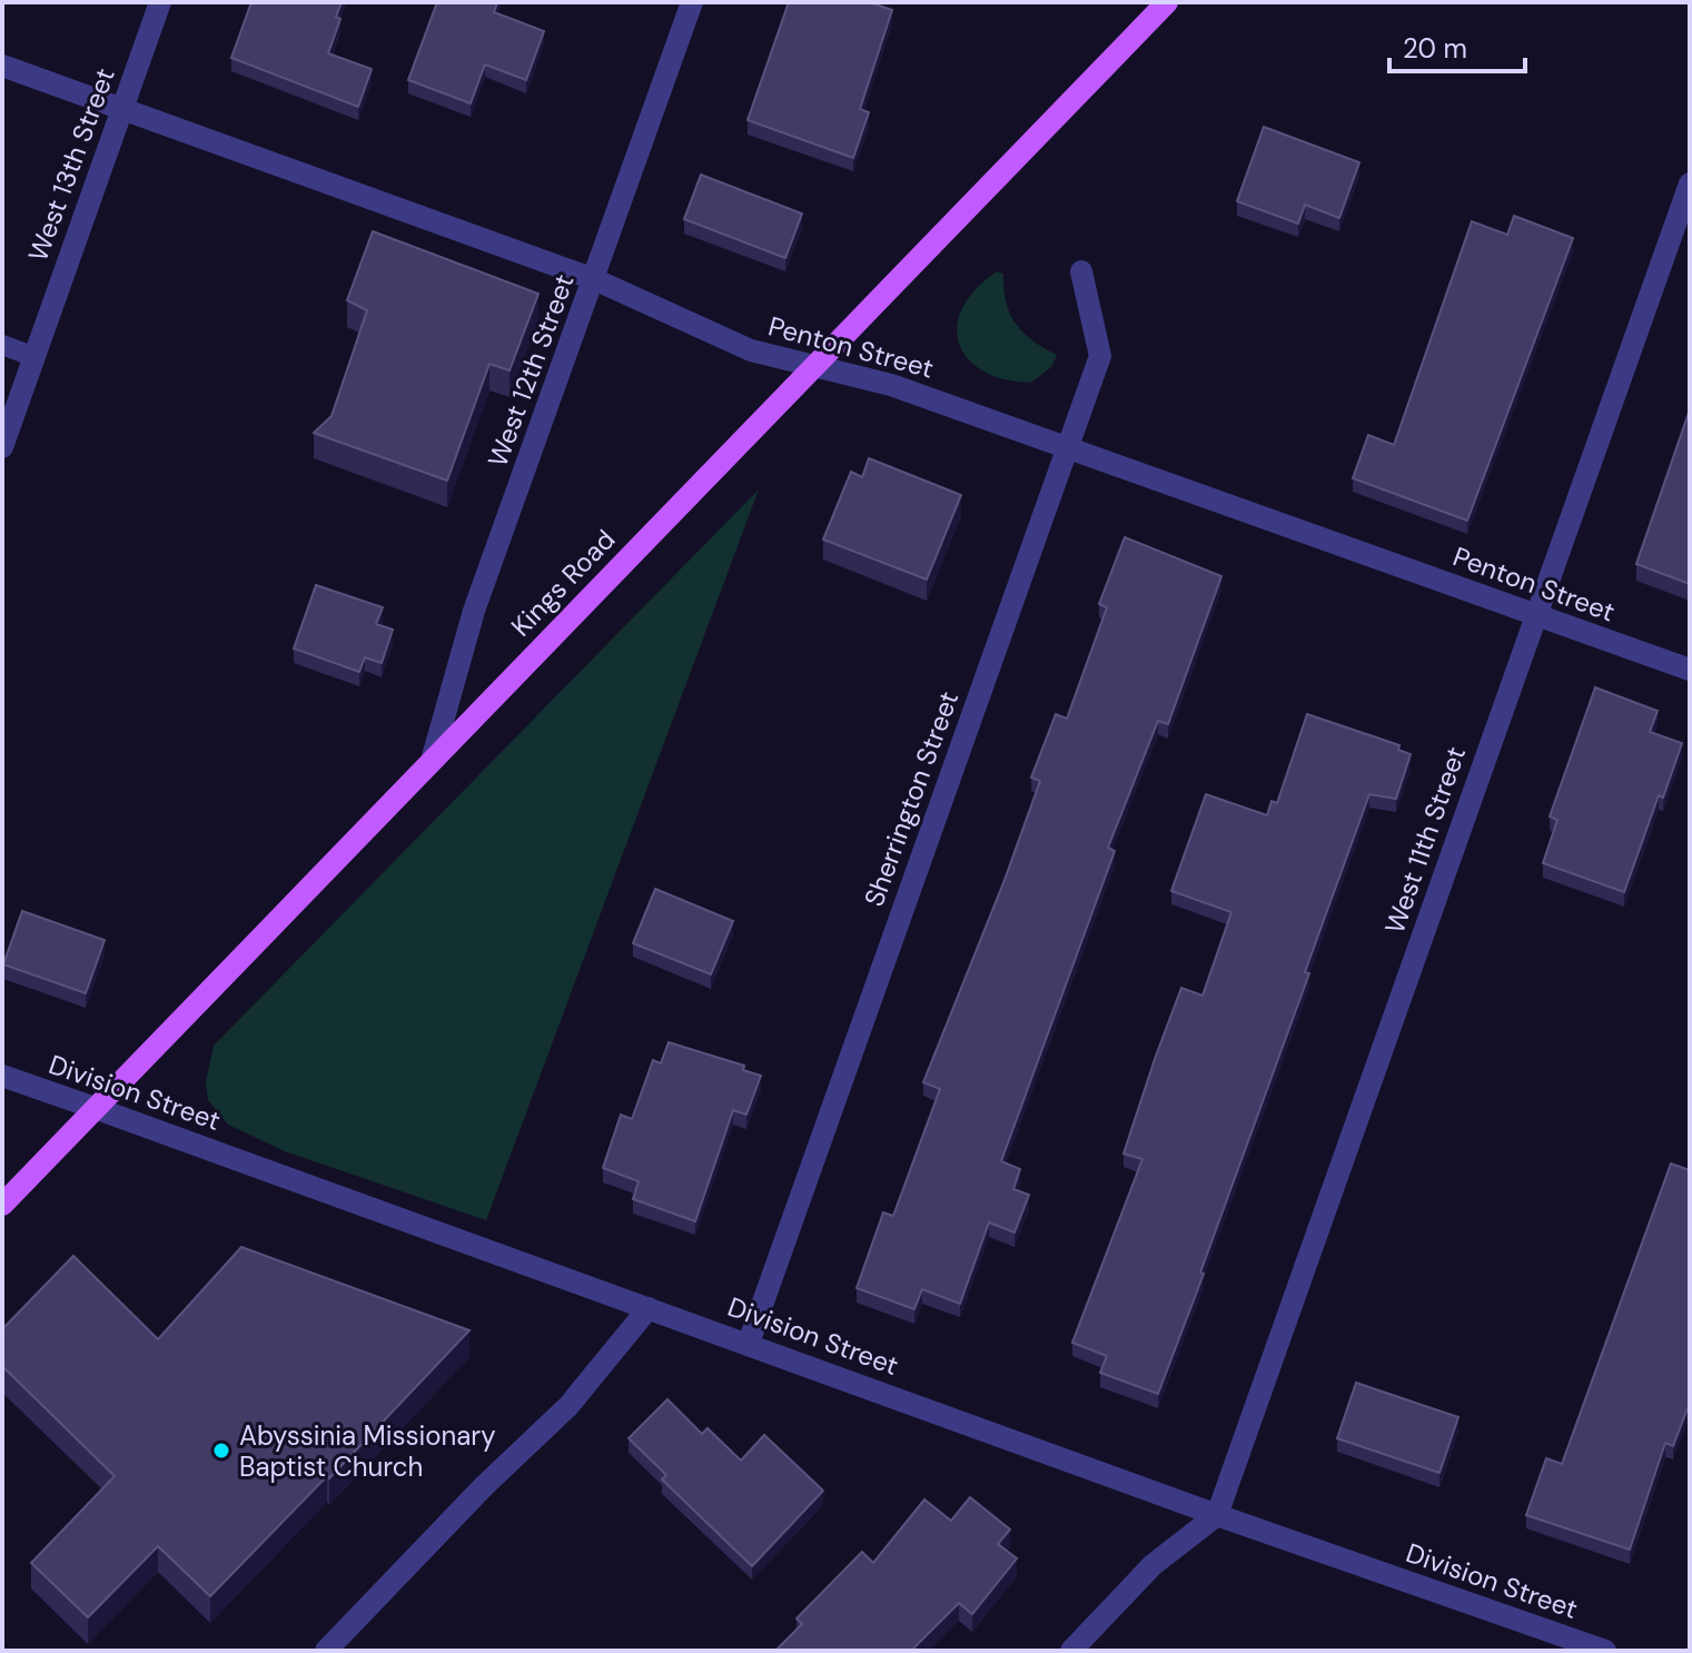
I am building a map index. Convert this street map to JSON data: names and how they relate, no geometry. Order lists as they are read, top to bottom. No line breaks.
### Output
{"streets":{"main road":["Kings Road"],"street":["West 13th Street","Penton Street","West 12th Street","Sherrington Street","West 11th Street","Division Street"]},"crossings":[["West 13th Street","Penton Street"],["Penton Street","West 12th Street"],["Penton Street","Kings Road"],["Penton Street","Sherrington Street"],["Penton Street","West 11th Street"],["West 12th Street","Kings Road"],["Kings Road","Division Street"],["Sherrington Street","Division Street"],["West 11th Street","Division Street"]],"places":["Abyssinia Missionary Baptist Church"],"scale_bar":"20 m"}
